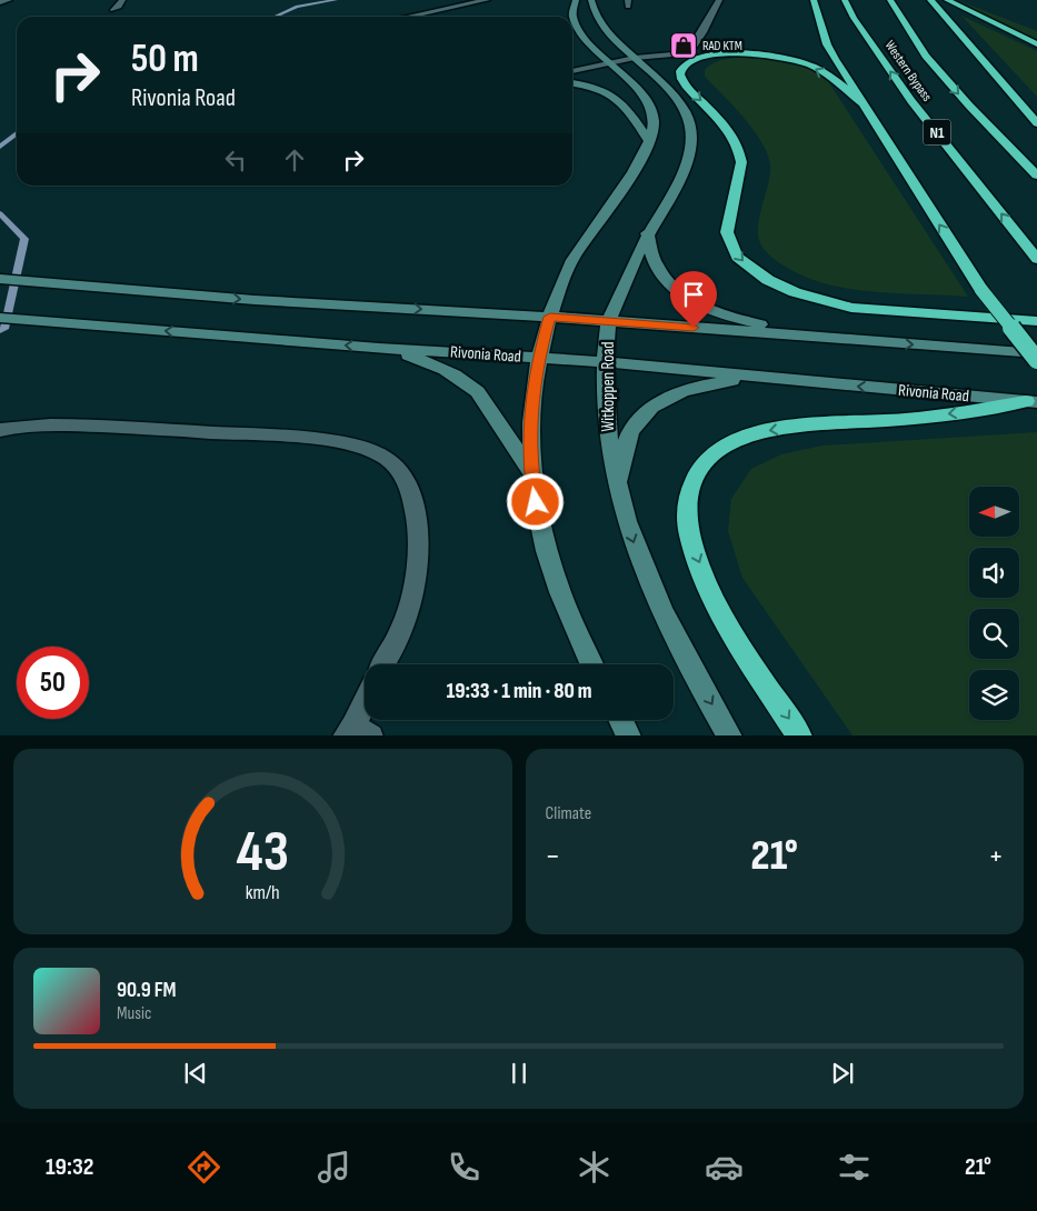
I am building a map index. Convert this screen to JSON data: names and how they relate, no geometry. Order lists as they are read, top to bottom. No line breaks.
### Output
{"streets":{"highway":["Western Bypass","N1"],"main road":["Rivonia Road","Witkoppen Road"]},"crossings":[["Rivonia Road","Witkoppen Road"]],"places":{"shop":["RAD KTM"]},"north":"left","page":{"turn":["50 m","Rivonia Road"],"limit":"50","trip":"19:33 · 1 min · 80 m","tile":"Climate","heat":["−","21°","+"],"song":["90.9 FM","Music"],"tabs":["19:32","21°"],"gauge":["43","km/h"]}}
